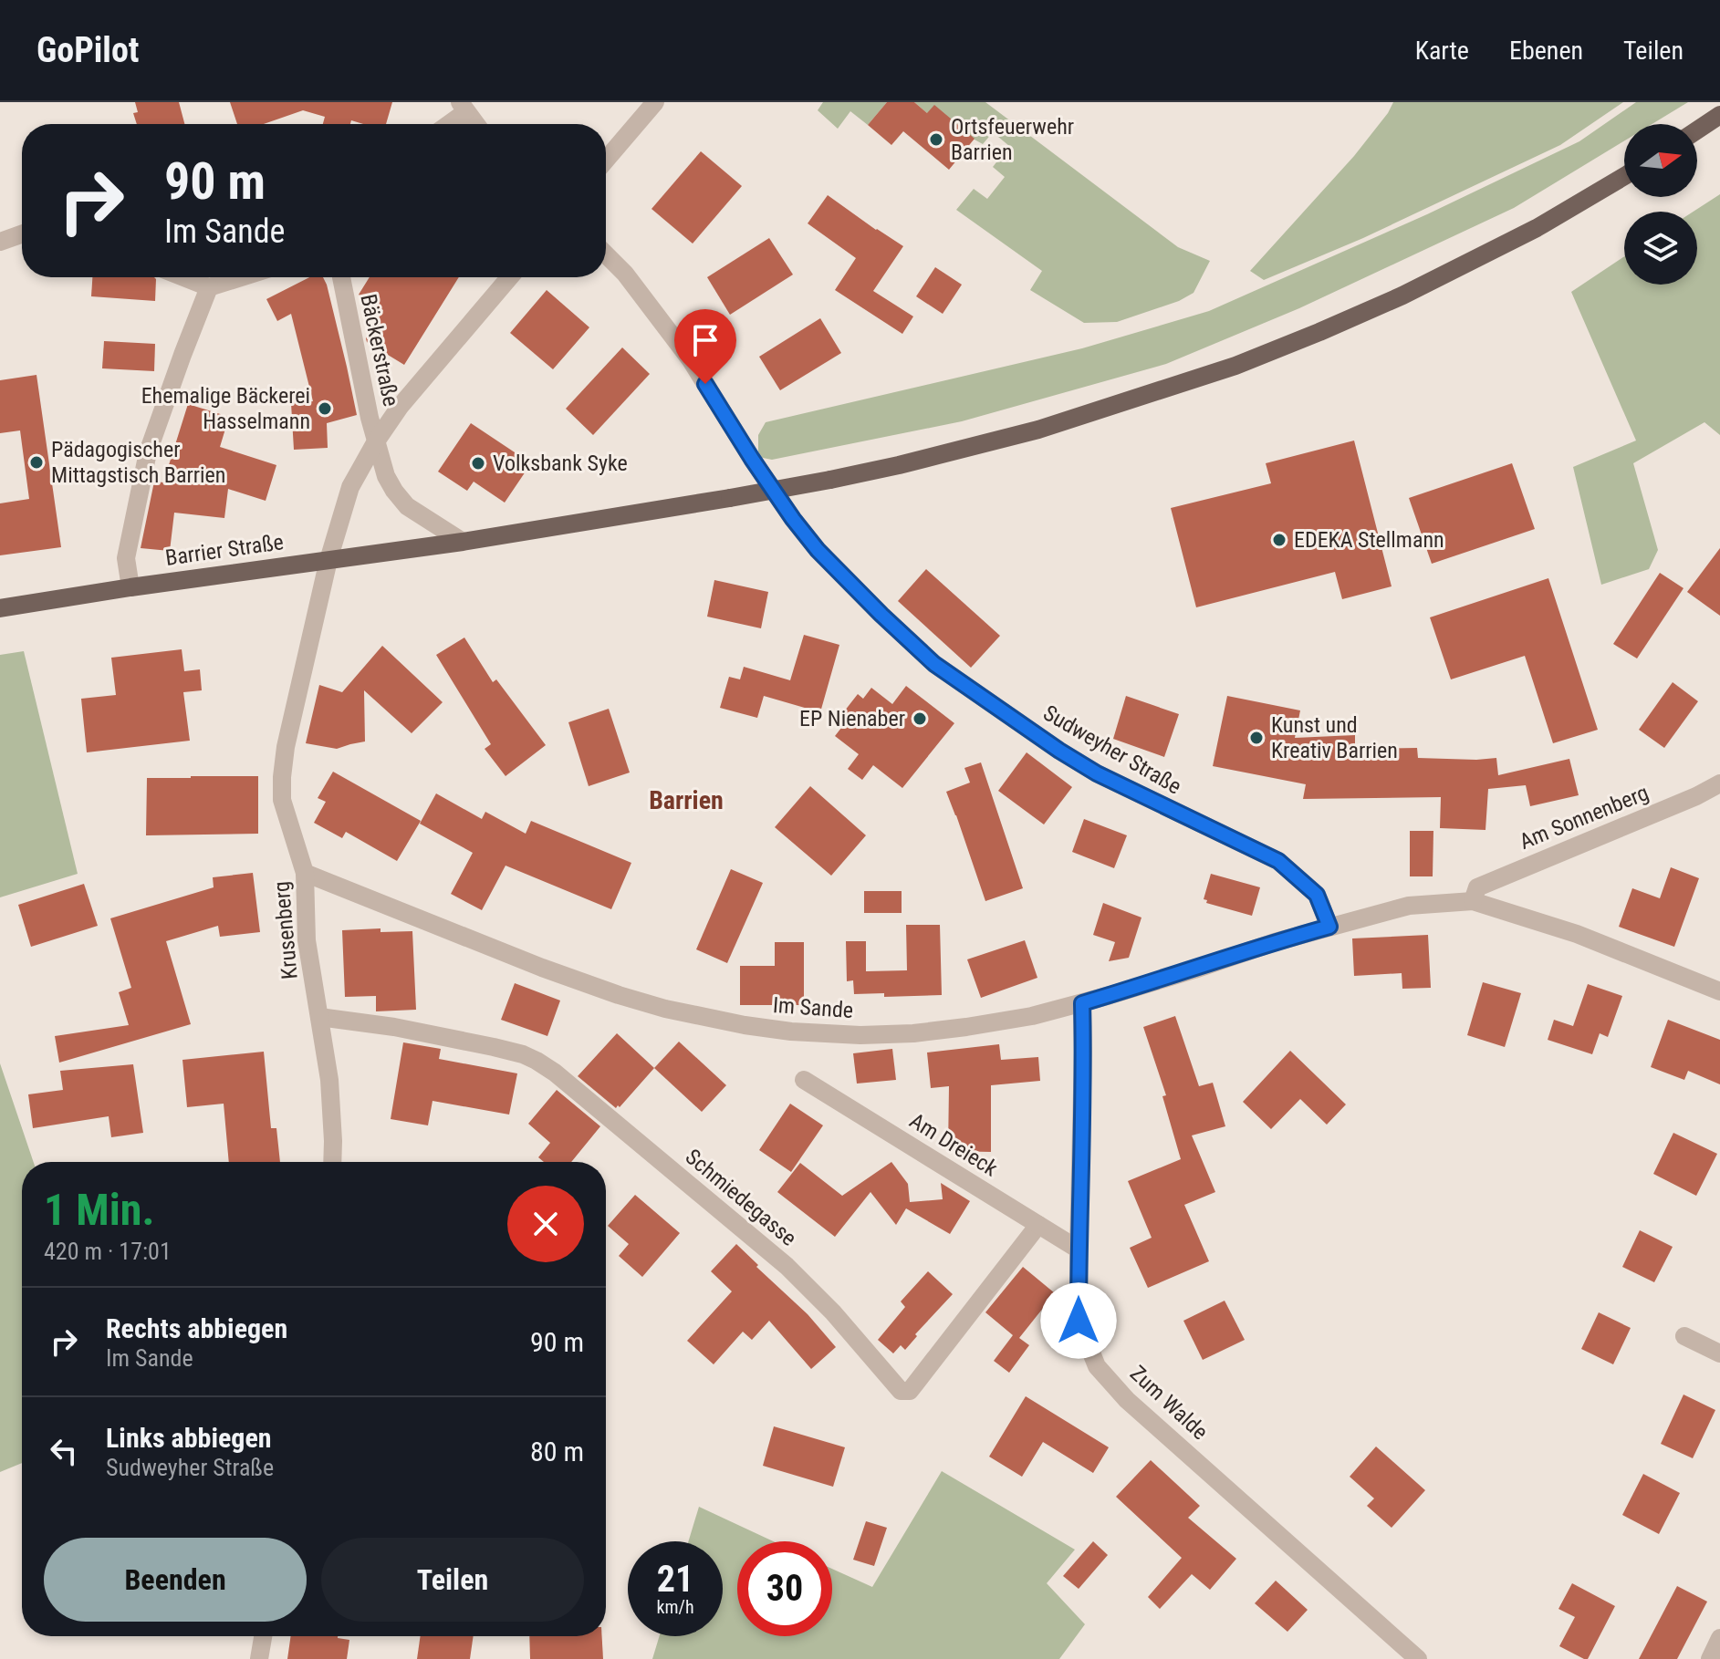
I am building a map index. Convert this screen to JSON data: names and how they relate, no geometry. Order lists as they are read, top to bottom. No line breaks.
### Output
{"streets":{"main road":["Barrier Straße"],"street":["Bäckerstraße","Sudweyher Straße","Am Sonnenberg","Krusenberg","Im Sande","Am Dreieck","Schmiedegasse","Zum Walde"]},"crossings":[["Barrier Straße","Krusenberg"],["Sudweyher Straße","Im Sande"],["Krusenberg","Im Sande"],["Krusenberg","Schmiedegasse"],["Im Sande","Zum Walde"],["Am Dreieck","Schmiedegasse"],["Am Dreieck","Zum Walde"]],"districts":["Barrien"],"places":["Ortsfeuerwehr Barrien","Ehemalige Bäckerei Hasselmann","Pädagogischer Mittagstisch Barrien","Volksbank Syke","EDEKA Stellmann","EP Nienaber","Kunst und Kreativ Barrien"],"north":"right","page":{"header":"GoPilot","nav":["Karte","Ebenen","Teilen"],"turn":["90 m","Im Sande"],"heading":["1 Min.","420 m · 17:01"],"list":[{"name":"Rechts abbiegen","note":"Im Sande","value":"90 m"},{"name":"Links abbiegen","note":"Sudweyher Straße","value":"80 m"}],"buttons":["Beenden","Teilen"],"speed":"21 km/h","limit":"30"}}
